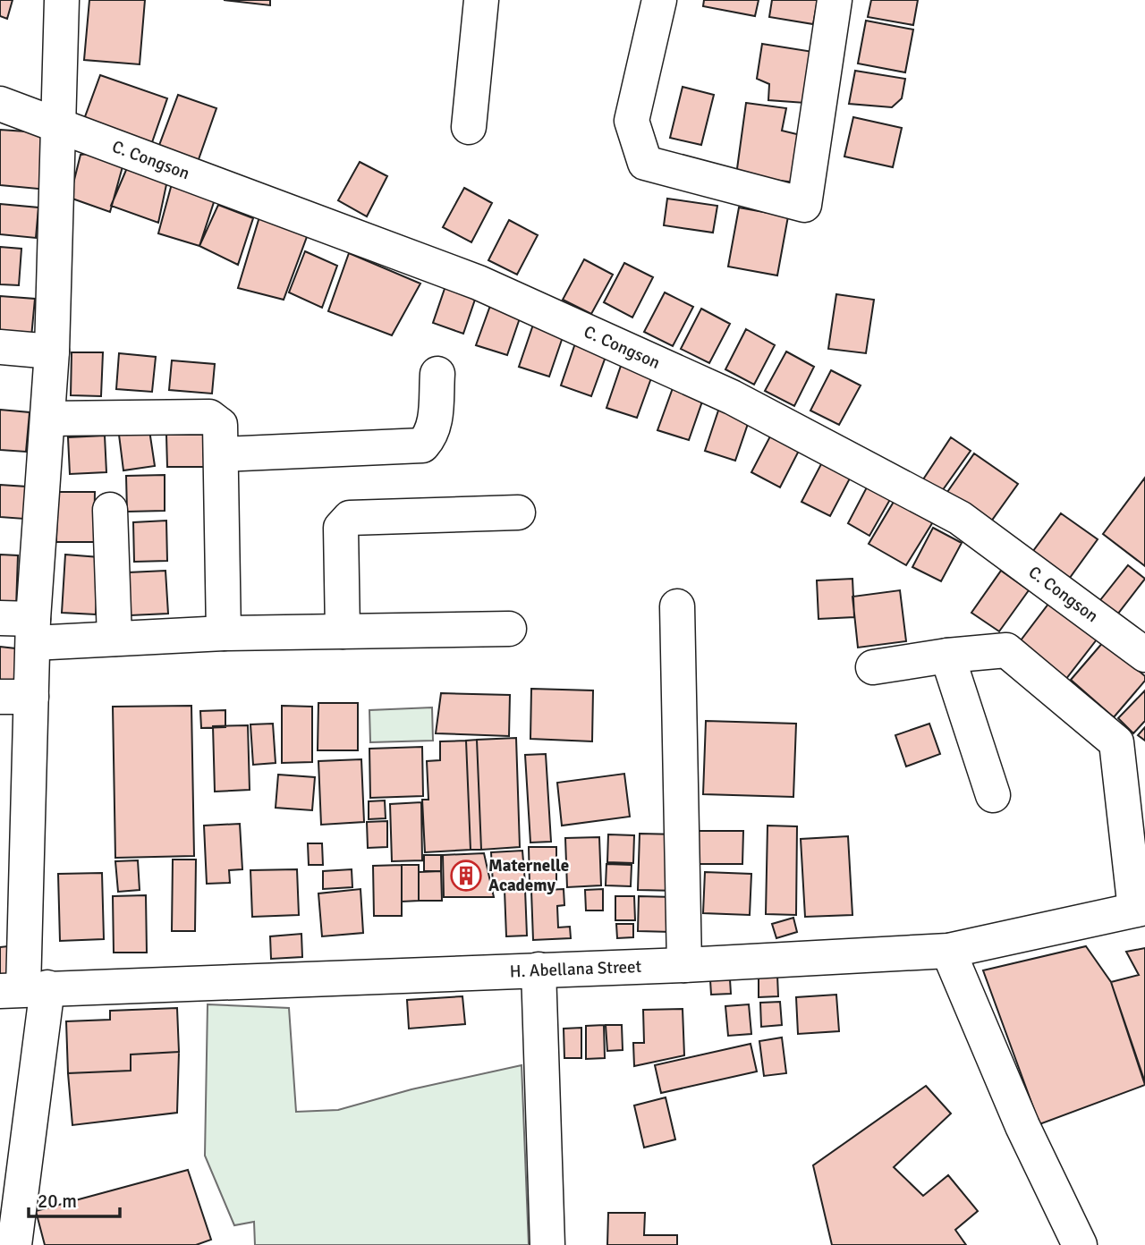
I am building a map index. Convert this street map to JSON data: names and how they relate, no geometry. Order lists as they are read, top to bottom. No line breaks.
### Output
{"streets":{"street":["C. Congson","H. Abellana Street"]},"places":{"building":["Maternelle Academy"]},"scale_bar":"20 m"}
